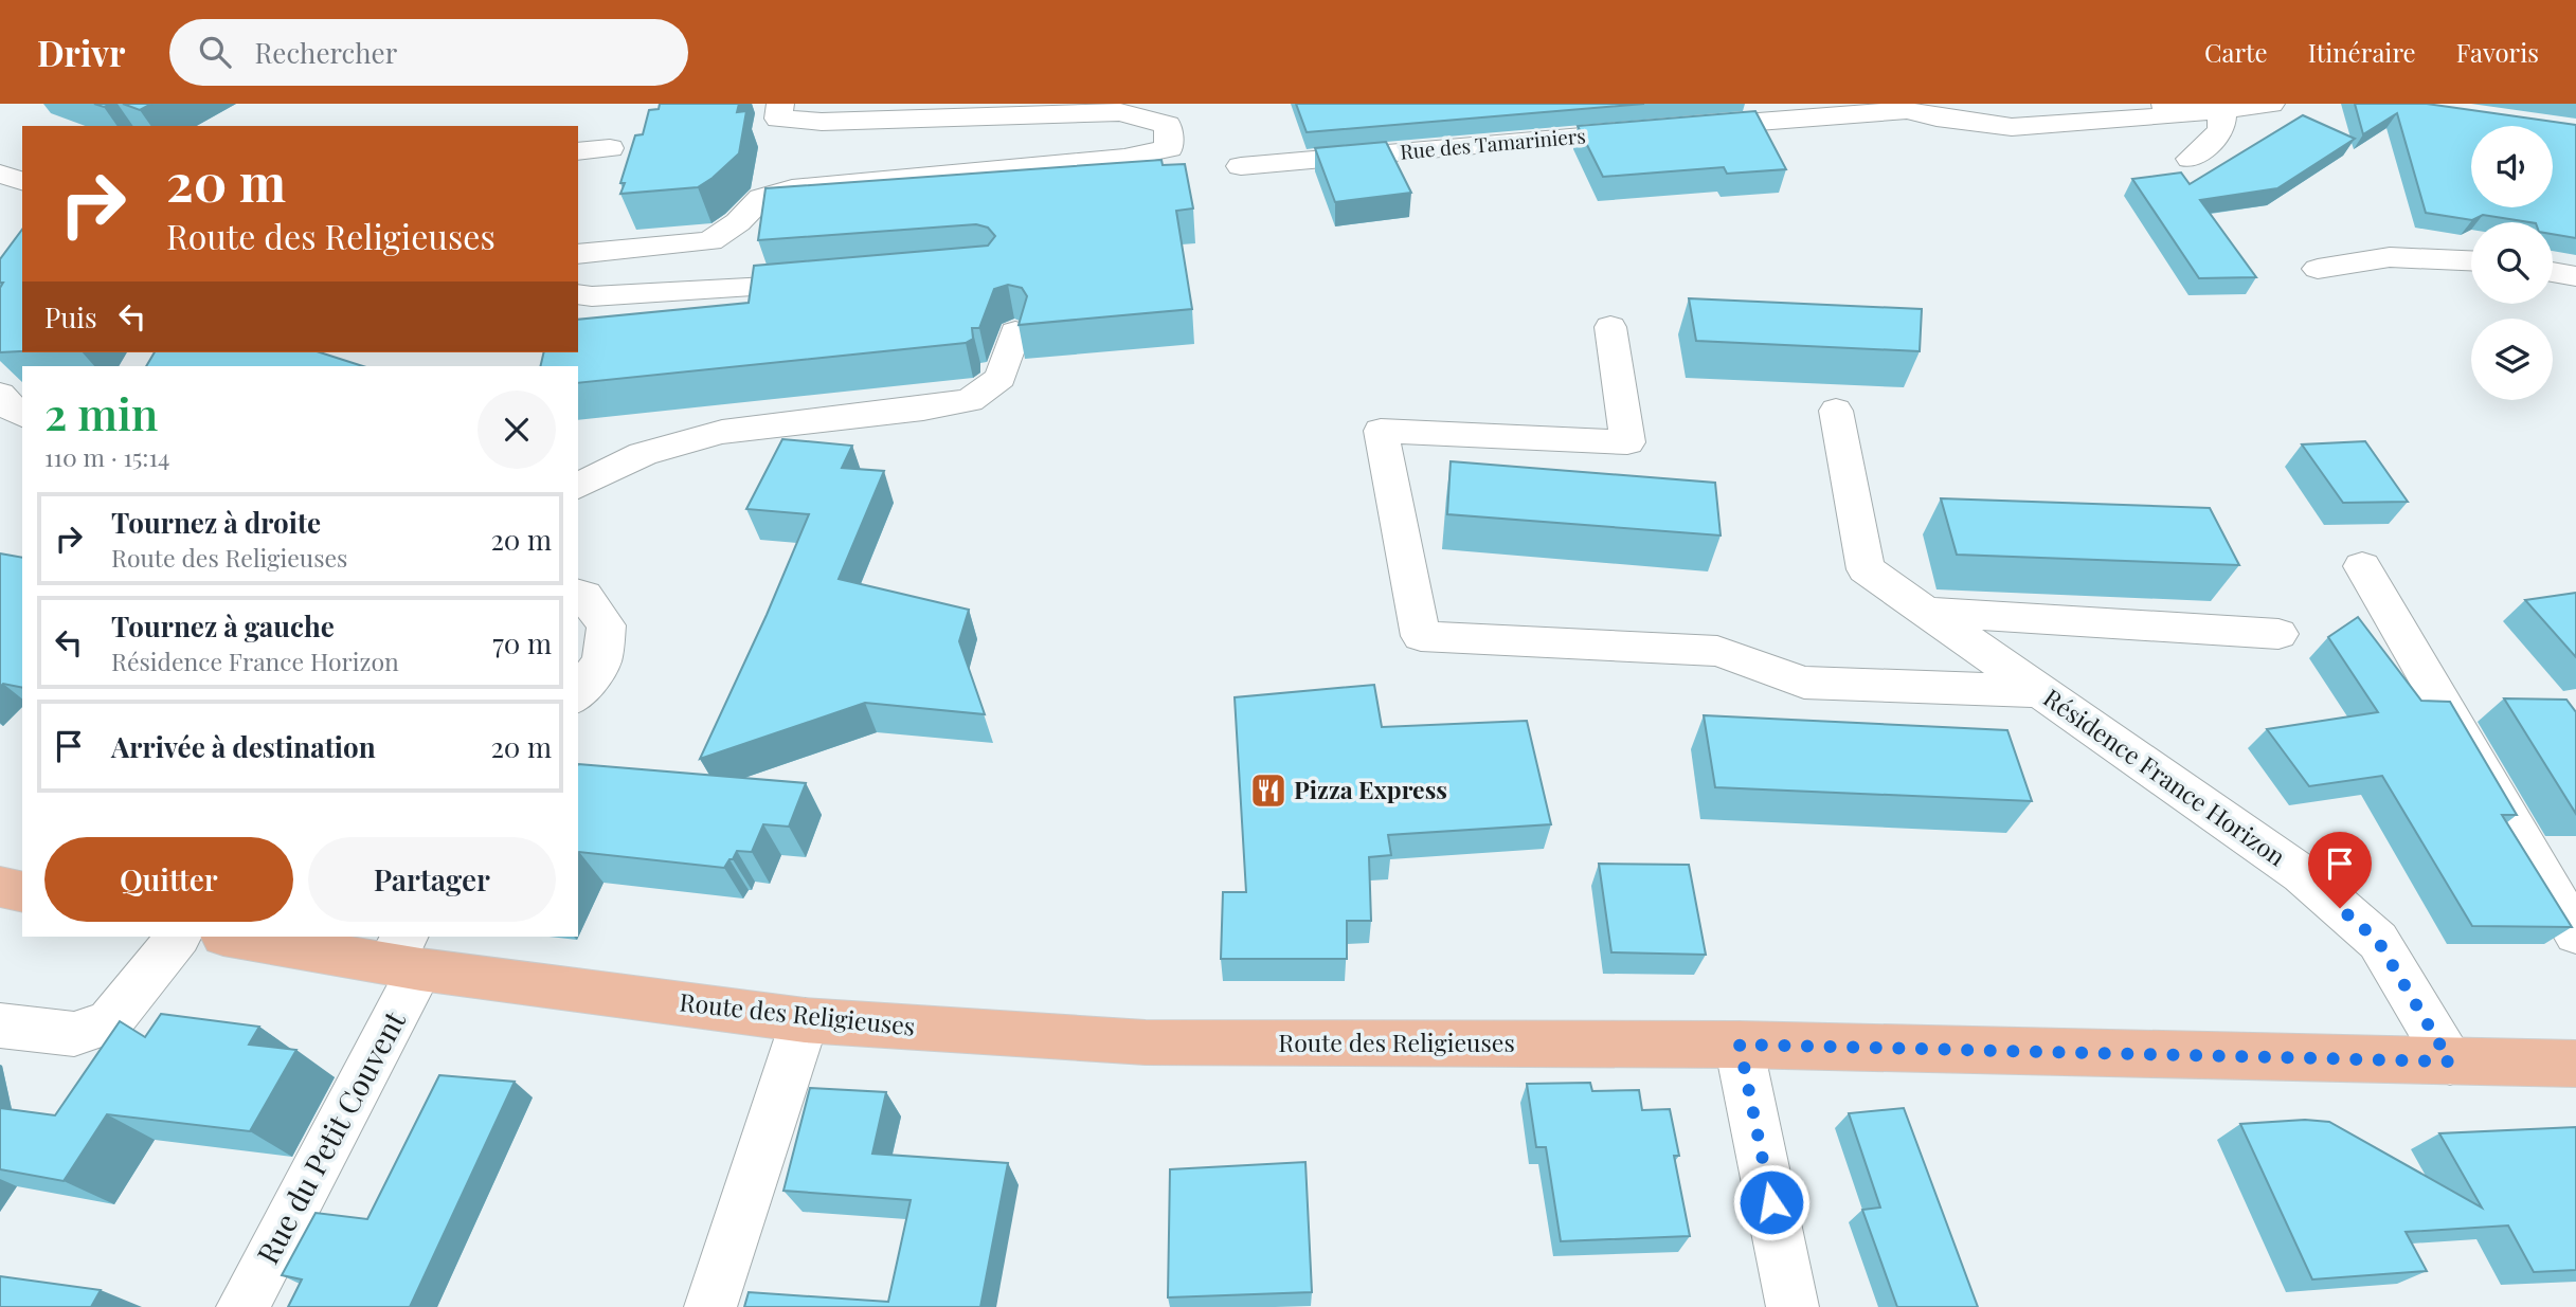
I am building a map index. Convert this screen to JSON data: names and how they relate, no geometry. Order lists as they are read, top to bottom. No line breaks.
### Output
{"streets":{"main road":["Route des Religieuses"],"street":["Rue des Tamariniers","Résidence France Horizon","Rue du Petit Couvent"]},"crossings":[["Résidence France Horizon","Route des Religieuses"],["Route des Religieuses","Rue du Petit Couvent"]],"places":{"restaurant":["Pizza Express"]},"page":{"header":"Drivr","search":"Rechercher","nav":["Carte","Itinéraire","Favoris"],"turn":["20 m","Route des Religieuses"],"then":"Puis","heading":["2 min","110 m · 15:14"],"list":[{"name":"Tournez à droite","note":"Route des Religieuses","value":"20 m"},{"name":"Tournez à gauche","note":"Résidence France Horizon","value":"70 m"},{"name":"Arrivée à destination","value":"20 m"}],"buttons":["Quitter","Partager"]}}
